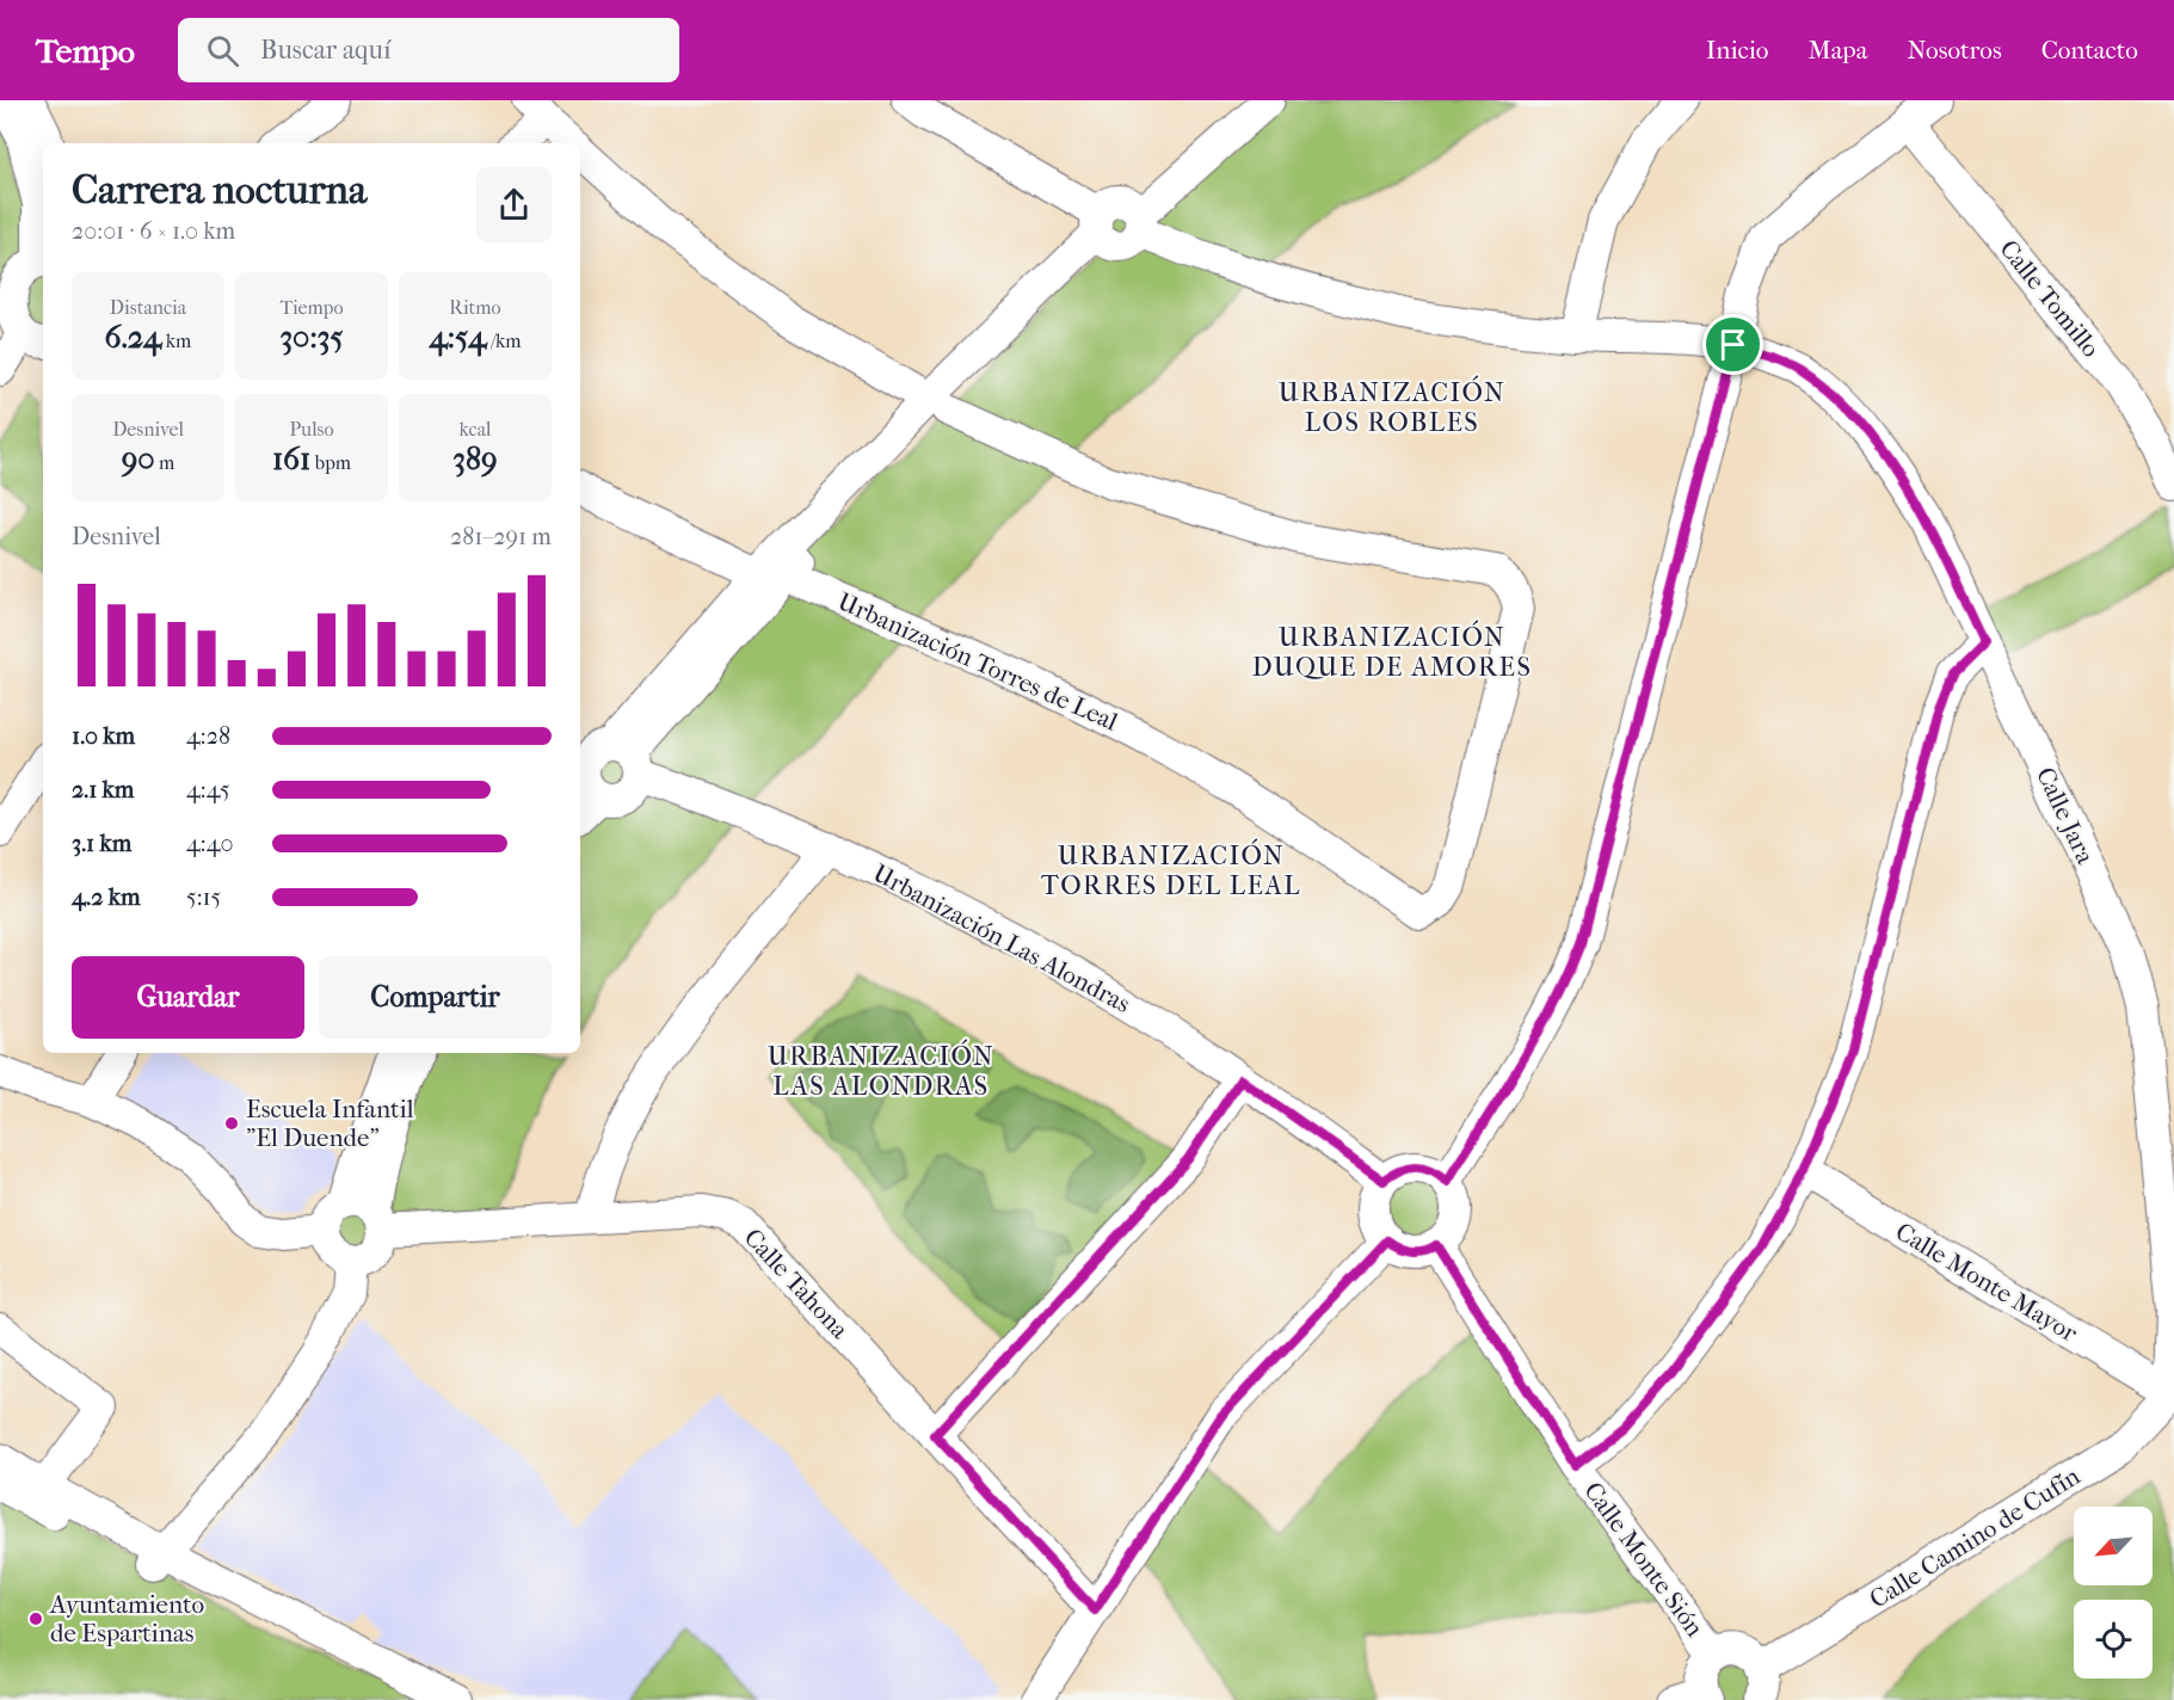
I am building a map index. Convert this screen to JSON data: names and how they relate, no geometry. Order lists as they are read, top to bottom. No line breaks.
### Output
{"streets":{"street":["Calle Tomillo","Urbanización Torres de Leal","Calle Jara","Urbanización Las Alondras","Calle Monte Mayor","Calle Tahona","Calle Camino de Cufín","Calle Monte Sión"]},"crossings":[["Calle Jara","Calle Monte Mayor"],["Calle Jara","Calle Camino de Cufín"],["Urbanización Las Alondras","Calle Monte Sión"],["Calle Monte Mayor","Calle Camino de Cufín"]],"districts":["URBANIZACIÓN LOS ROBLES","URBANIZACIÓN DUQUE DE AMORES","URBANIZACIÓN TORRES DEL LEAL","URBANIZACIÓN LAS ALONDRAS"],"places":["Escuela Infantil \"El Duende\"","Ayuntamiento de Espartinas"],"north":"bottom left","page":{"header":"Tempo","search":"Buscar aquí","nav":["Inicio","Mapa","Nosotros","Contacto"],"heading":["Carrera nocturna","20:01 · 6 × 1.0 km"],"stats":[["Distancia","6.24 km"],["Tiempo","30:35"],["Ritmo","4:54 /km"],["Desnivel","90 m"],["Pulso","161 bpm"],["kcal","389"]],"chart":["Desnivel","281–291 m"],"list":[{"name":"1.0 km","note":"4:28"},{"name":"2.1 km","note":"4:45"},{"name":"3.1 km","note":"4:40"},{"name":"4.2 km","note":"5:15"}],"buttons":["Guardar","Compartir"]}}
